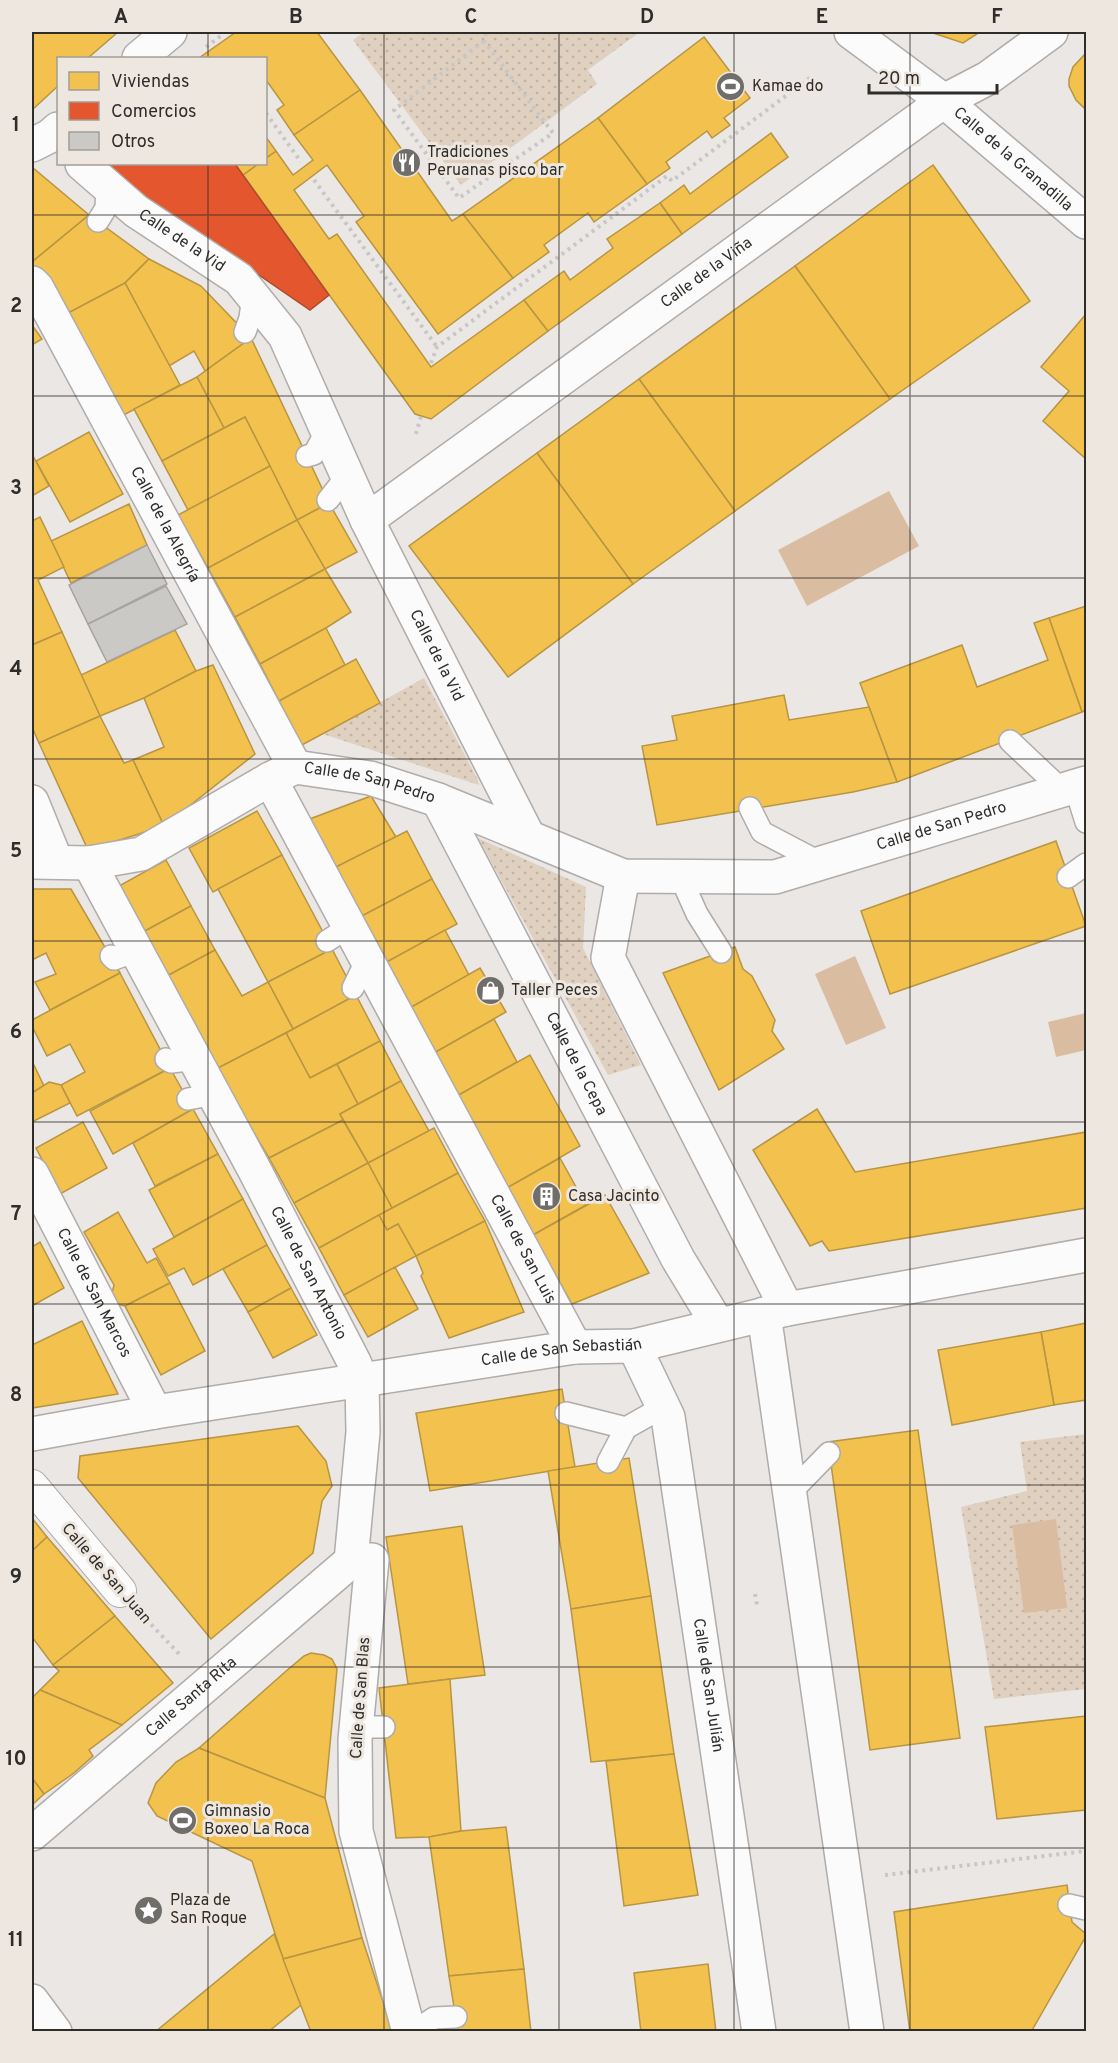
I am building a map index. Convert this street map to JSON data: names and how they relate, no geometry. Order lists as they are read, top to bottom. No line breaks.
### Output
{"streets":{"street":["Calle de la Granadilla","Calle de la Vid","Calle de la Viña","Calle de la Alegría","Calle de San Pedro","Calle de la Cepa","Calle de San Luis","Calle de San Antonio","Calle de San Marcos","Calle de San Sebastián","Calle de San Juan","Calle de San Julián","Calle Santa Rita","Calle de San Blas"]},"crossings":[["Calle de la Granadilla","Calle de la Viña"],["Calle de la Vid","Calle de la Viña"],["Calle de la Vid","Calle de San Pedro"],["Calle de la Alegría","Calle de San Pedro"],["Calle de la Alegría","Calle de San Luis"],["Calle de San Pedro","Calle de la Cepa"],["Calle de San Pedro","Calle de San Luis"],["Calle de la Cepa","Calle de San Sebastián"],["Calle de San Luis","Calle de San Sebastián"],["Calle de San Antonio","Calle de San Sebastián"],["Calle de San Antonio","Calle de San Blas"],["Calle de San Marcos","Calle de San Sebastián"],["Calle de San Sebastián","Calle de San Julián"],["Calle de San Sebastián","Calle de San Blas"],["Calle Santa Rita","Calle de San Blas"]],"places":{"sports":["Kamae do","Gimnasio Boxeo La Roca"],"restaurant":["Tradiciones Peruanas pisco bar"],"shop":["Taller Peces"],"building":["Casa Jacinto"],"place":["Plaza de San Roque"]},"legend":["Viviendas","Comercios","Otros"],"scale_bar":"20 m","grid":{"columns":["A","B","C","D","E","F"],"rows":["1","2","3","4","5","6","7","8","9","10","11"]}}
